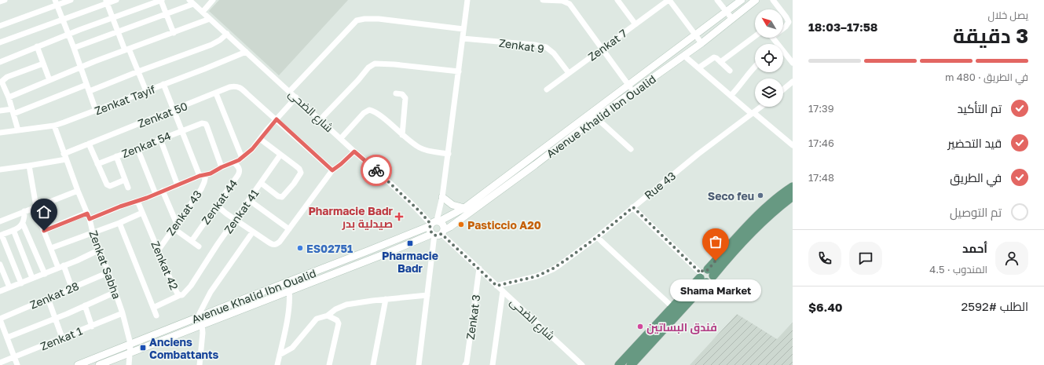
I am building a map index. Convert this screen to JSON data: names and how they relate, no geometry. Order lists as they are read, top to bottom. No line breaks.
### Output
{"streets":{"main road":["Avenue Khalid Ibn Oualid"],"street":["Zenkat 7","Zenkat 9","Zenkat Tayif","شارع الضحى","Zenkat 50","Zenkat 54","Rue 43","Zenkat 44","Zenkat 41","Zenkat 43","Zenkat Sabha","Zenkat 42","Zenkat 28","Zenkat 3","Zenkat 1"]},"crossings":[["Zenkat 7","Zenkat 9"],["Zenkat Tayif","شارع الضحى"],["Zenkat Tayif","Zenkat Sabha"],["شارع الضحى","Avenue Khalid Ibn Oualid"],["شارع الضحى","Rue 43"],["شارع الضحى","Zenkat 3"],["Zenkat 50","Zenkat Sabha"],["Avenue Khalid Ibn Oualid","Zenkat Sabha"],["Zenkat 41","Zenkat 42"],["Zenkat 43","Zenkat 42"],["Zenkat Sabha","Zenkat 28"],["Zenkat Sabha","Zenkat 1"]],"places":{"other":["Seco feu","Pasticcio A20","ES02751","Shama Market","فندق البساتين"],"health":["Pharmacie Badr صيدلية بدر"],"transit":["Pharmacie Badr","Anciens Combattants"]},"north":"top left","page":{"heading":["3 دقيقة","يصل خلال","17:58–18:03"],"panel":["أحمد","المندوب · 4.5","الطلب #2592","$6.40"],"bar":"في الطريق · 480 m","list":[["تم التأكيد","17:39"],["قيد التحضير","17:46"],["في الطريق","17:48"],"تم التوصيل"],"bubble":"Shama Market"}}
